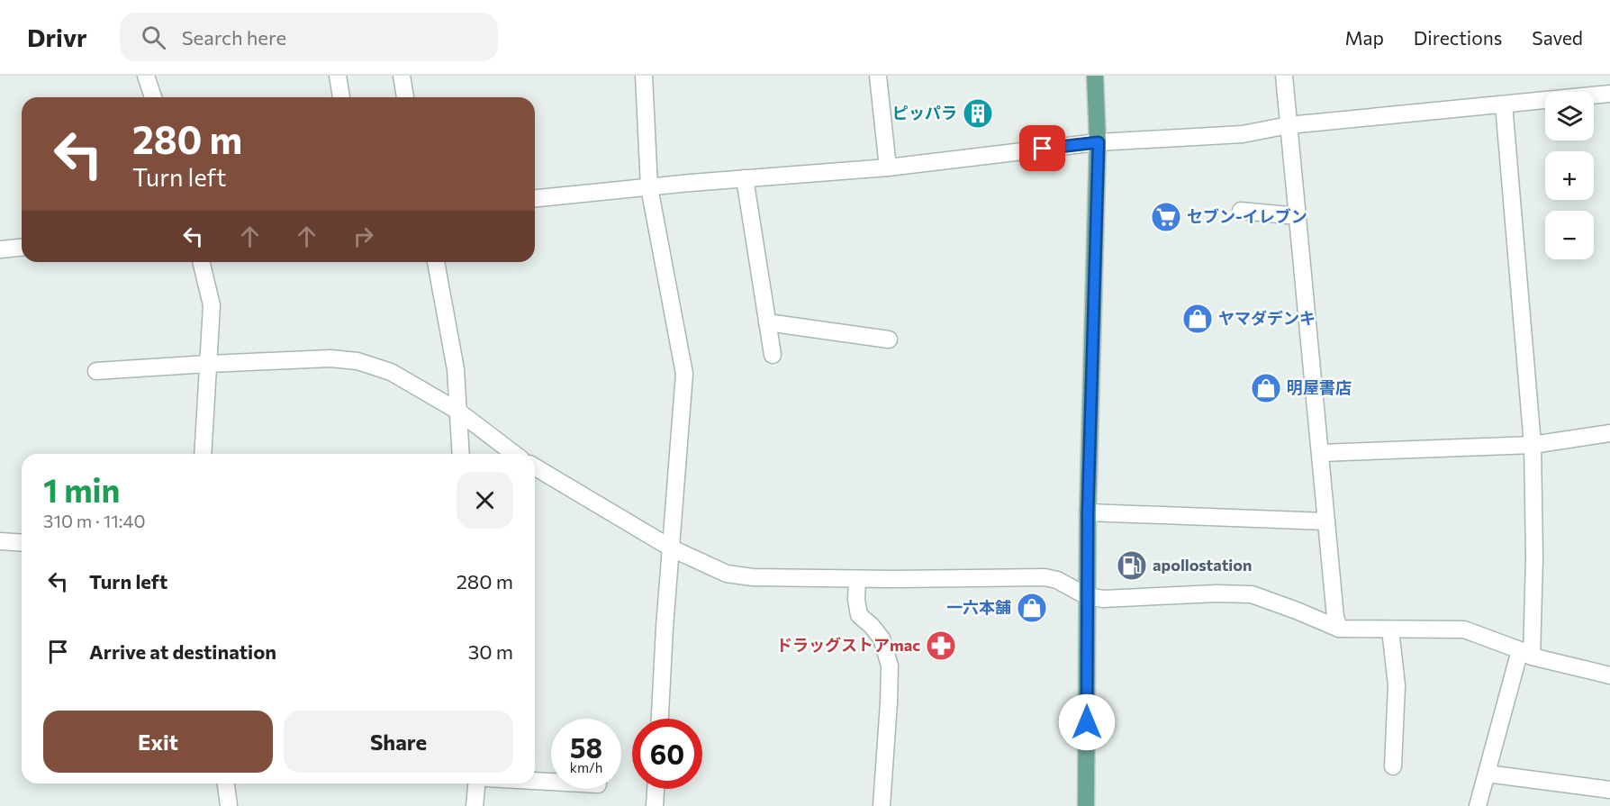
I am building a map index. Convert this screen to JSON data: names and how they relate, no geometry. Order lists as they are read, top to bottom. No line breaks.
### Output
{"places":{"building":["ピッパラ"],"supermarket":["セブン-イレブン"],"shop":["ヤマダデンキ","明屋書店","一六本舗"],"fuel station":["apollostation"],"pharmacy":["ドラッグストアmac"]},"page":{"header":"Drivr","search":"Search here","nav":["Map","Directions","Saved"],"map_buttons":["+","−"],"turn":["280 m","Turn left"],"heading":["1 min","310 m · 11:40"],"list":[{"name":"Turn left","value":"280 m"},{"name":"Arrive at destination","value":"30 m"}],"buttons":["Exit","Share"],"speed":"58 km/h","limit":"60"}}
